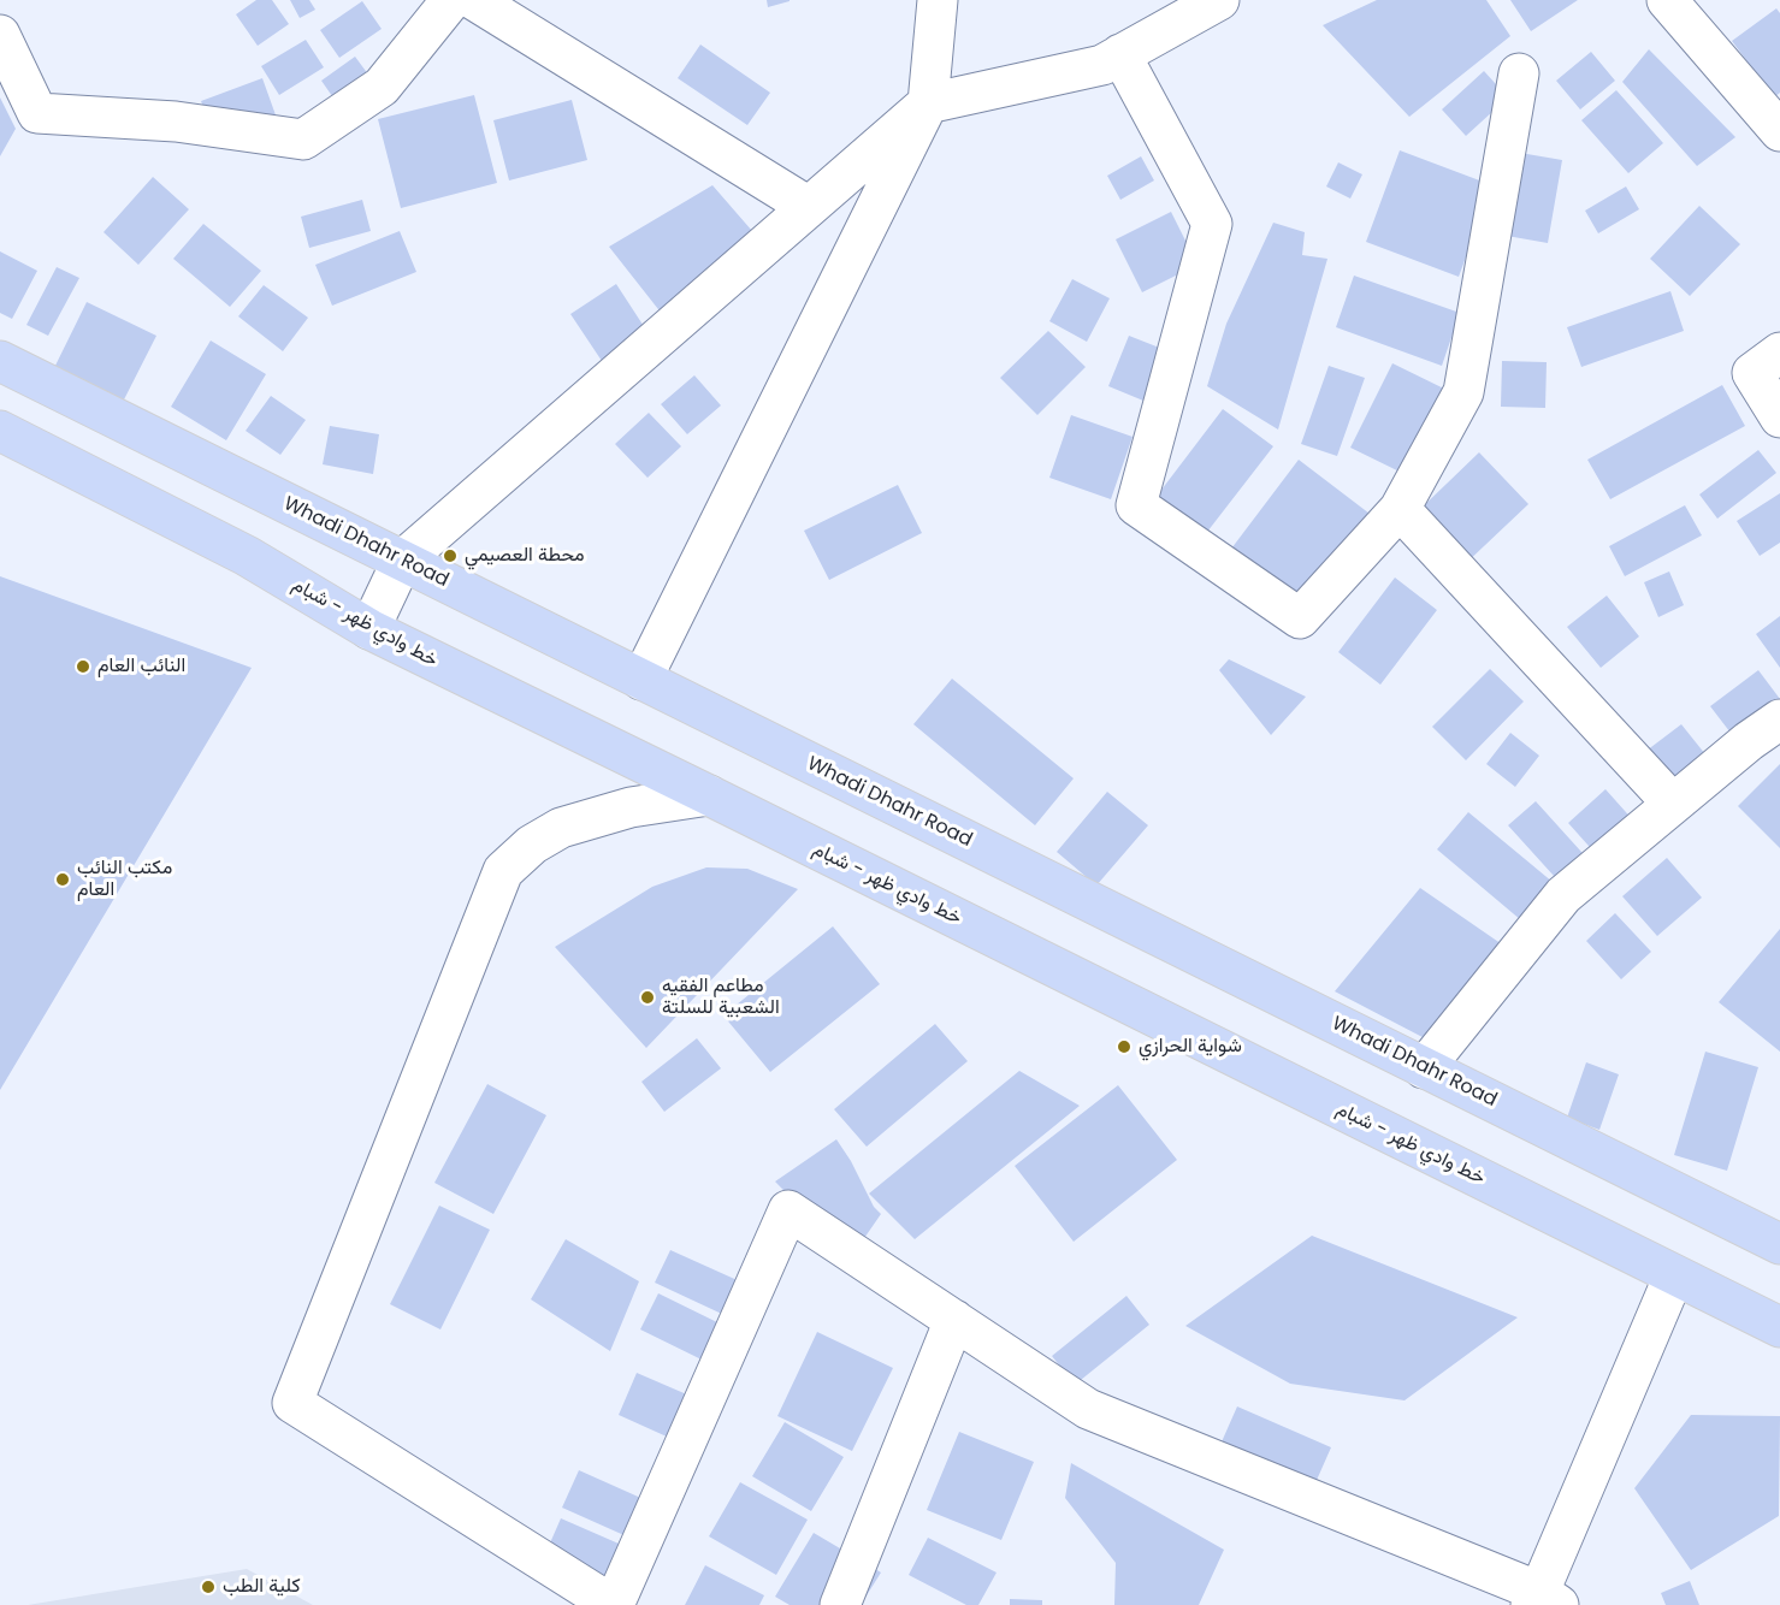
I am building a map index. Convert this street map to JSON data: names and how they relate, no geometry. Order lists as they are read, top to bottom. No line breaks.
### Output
{"streets":{"main road":["Whadi Dhahr Road","خط وادي ظهر - شبام"]},"places":["محطة العصيمي","النائب العام","مكتب النائب العام","مطاعم الفقيه الشعبية للسلتة","شواية الحرازي","كلية الطب"]}
